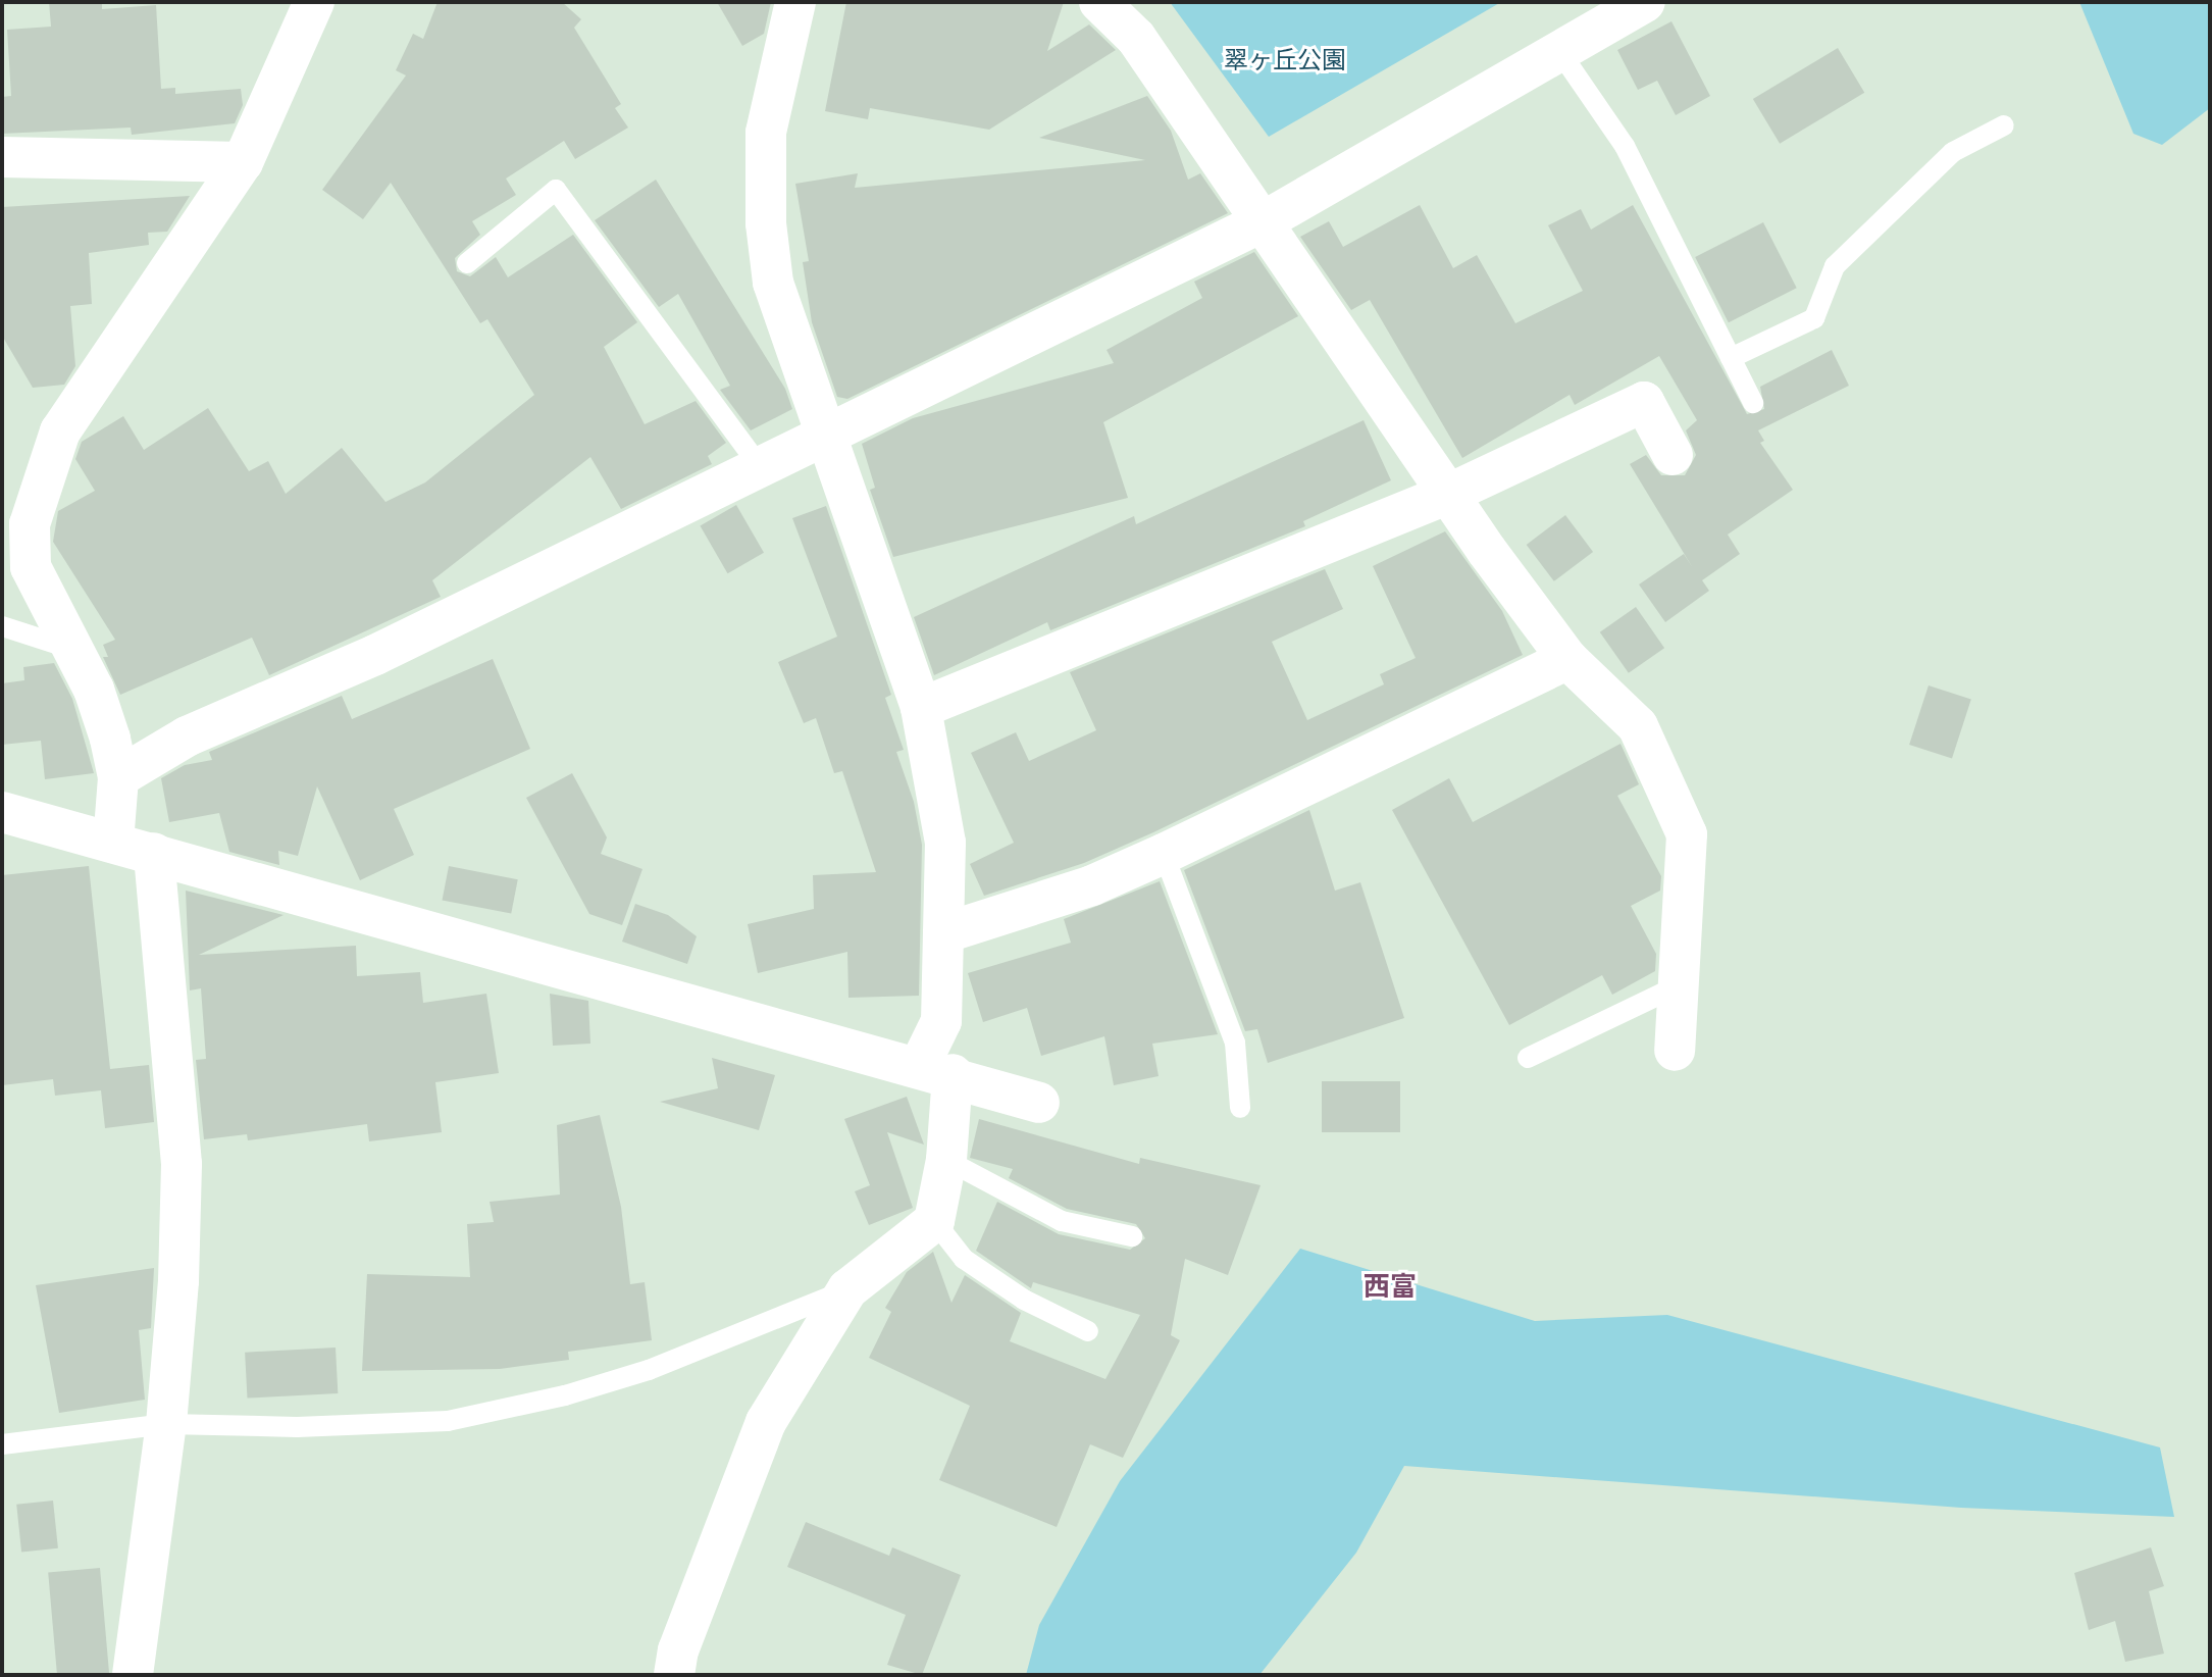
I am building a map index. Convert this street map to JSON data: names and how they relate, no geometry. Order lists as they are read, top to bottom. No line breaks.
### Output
{"districts":["西富"],"parks":["翠ヶ丘公園"]}
